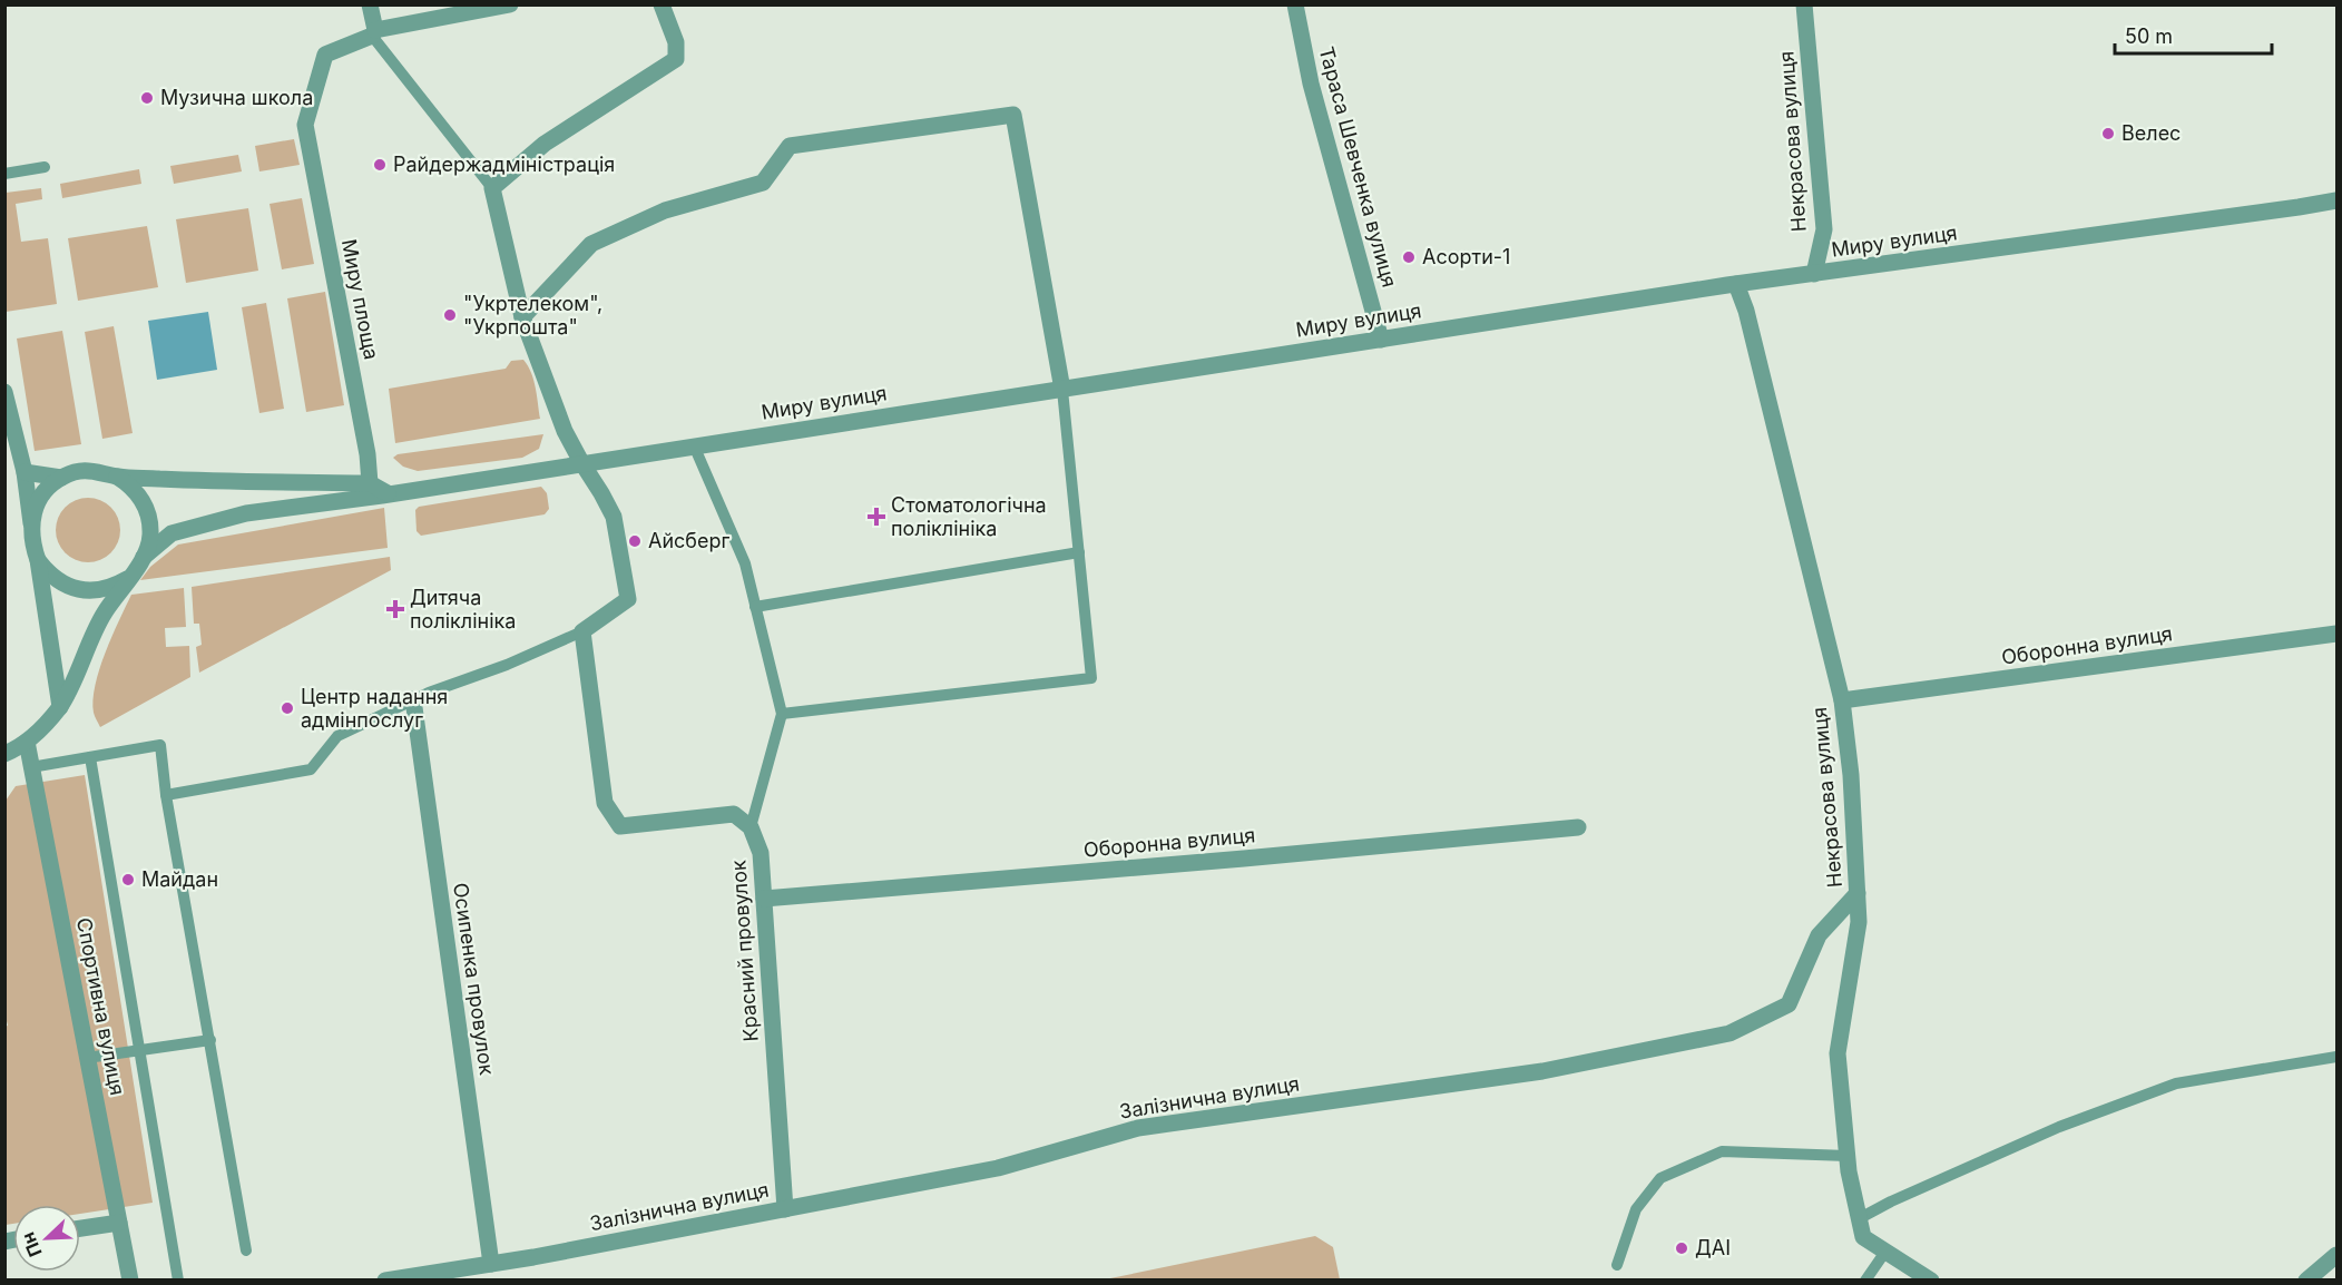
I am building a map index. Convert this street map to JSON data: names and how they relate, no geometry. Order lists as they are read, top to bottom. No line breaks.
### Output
{"streets":{"street":["Некрасова вулиця","Тараса Шевченка вулиця","Миру вулиця","Миру площа","Оборонна вулиця","Красний провулок","Осипенка провулок","Спортивна вулиця","Залізнична вулиця"]},"crossings":[["Некрасова вулиця","Миру вулиця"],["Некрасова вулиця","Оборонна вулиця"],["Некрасова вулиця","Залізнична вулиця"],["Тараса Шевченка вулиця","Миру вулиця"],["Оборонна вулиця","Красний провулок"],["Красний провулок","Залізнична вулиця"],["Осипенка провулок","Залізнична вулиця"]],"places":{"other":["Музична школа","Велес","Райдержадміністрація","Асорти-1","\"Укртелеком\", \"Укрпошта\"","Айсберг","Центр надання адмінпослуг","Майдан","ДАІ"],"health":["Стоматологічна поліклініка","Дитяча поліклініка"]},"scale_bar":"50 m","north":"bottom left"}
